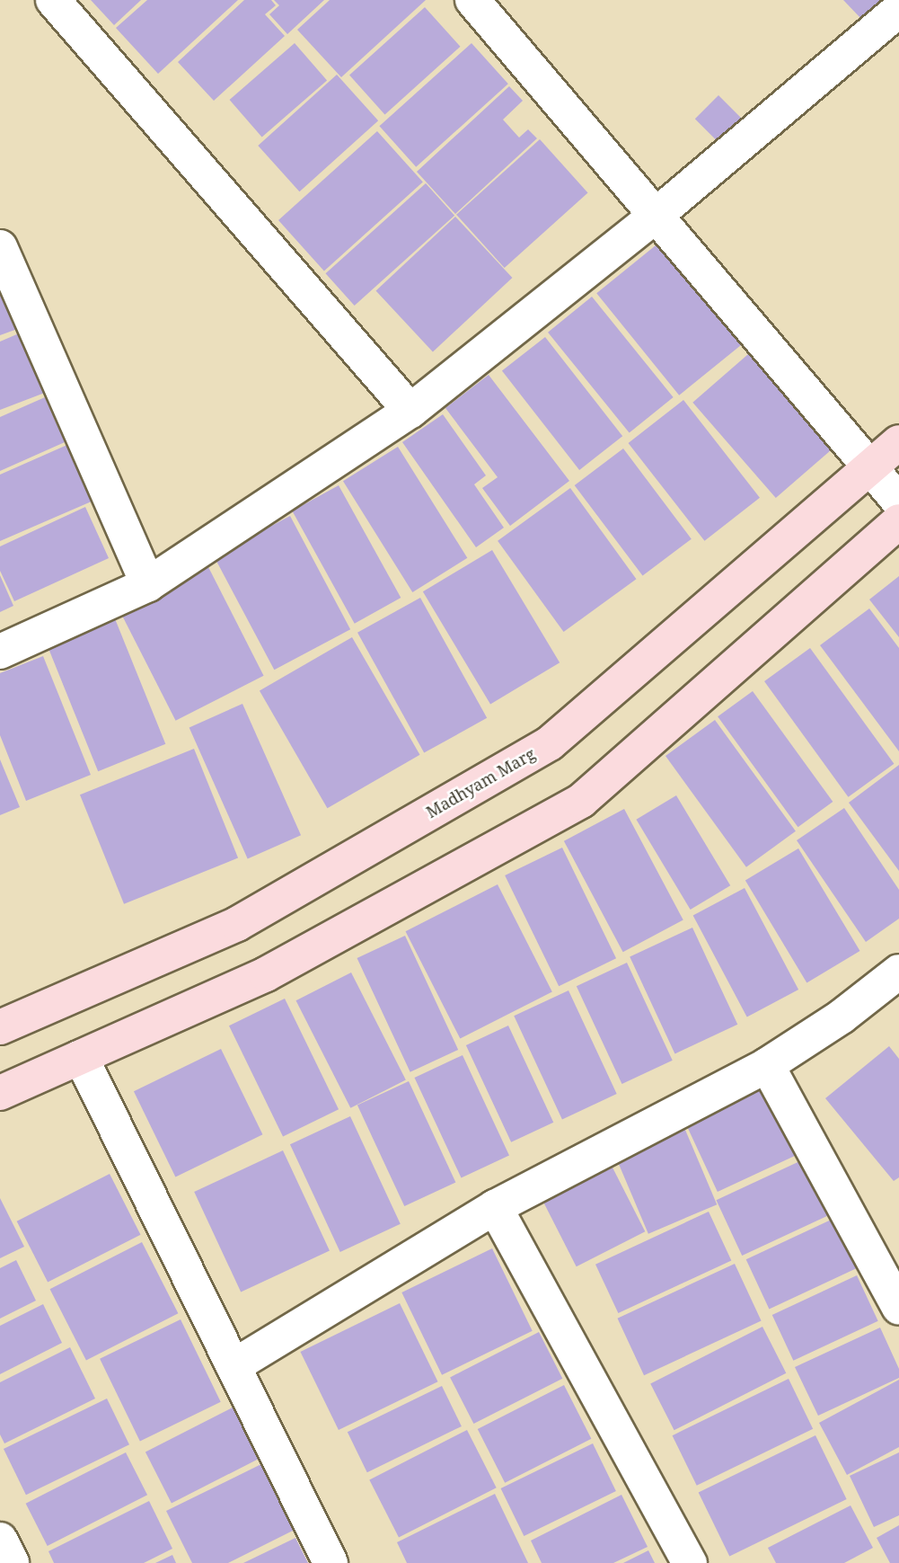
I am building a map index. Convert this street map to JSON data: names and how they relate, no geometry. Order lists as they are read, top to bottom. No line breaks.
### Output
{"streets":{"street":["Madhyam Marg"]}}
